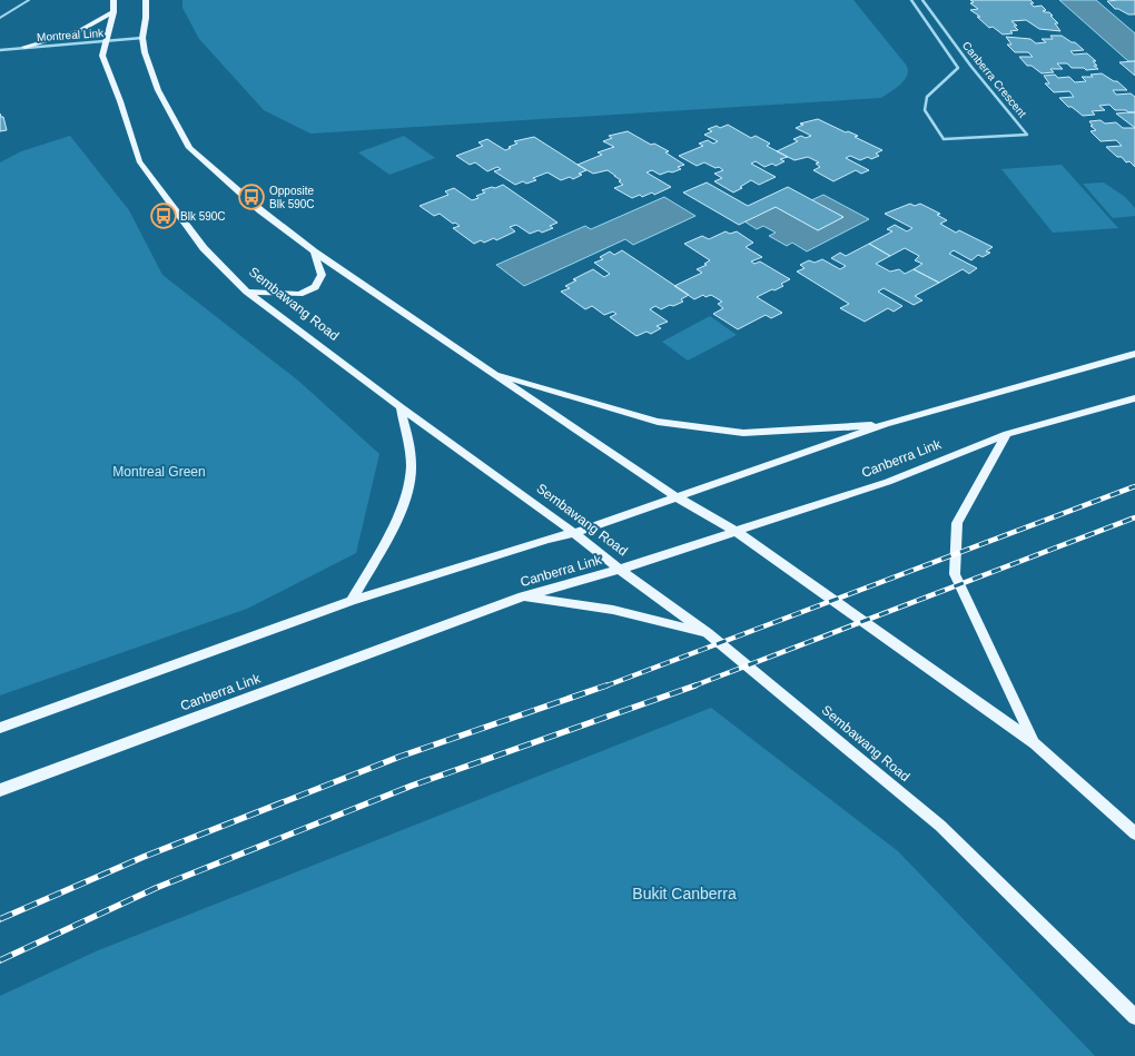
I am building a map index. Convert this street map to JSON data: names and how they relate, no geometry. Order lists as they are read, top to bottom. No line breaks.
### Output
{"streets":{"main road":["Sembawang Road","Canberra Link"],"street":["Montreal Link","Canberra Crescent"]},"crossings":[["Montreal Link","Sembawang Road"],["Sembawang Road","Canberra Link"]],"parks":["Montreal Green","Bukit Canberra"],"places":{"bus stop":["Opposite Blk 590C","Blk 590C"]}}
